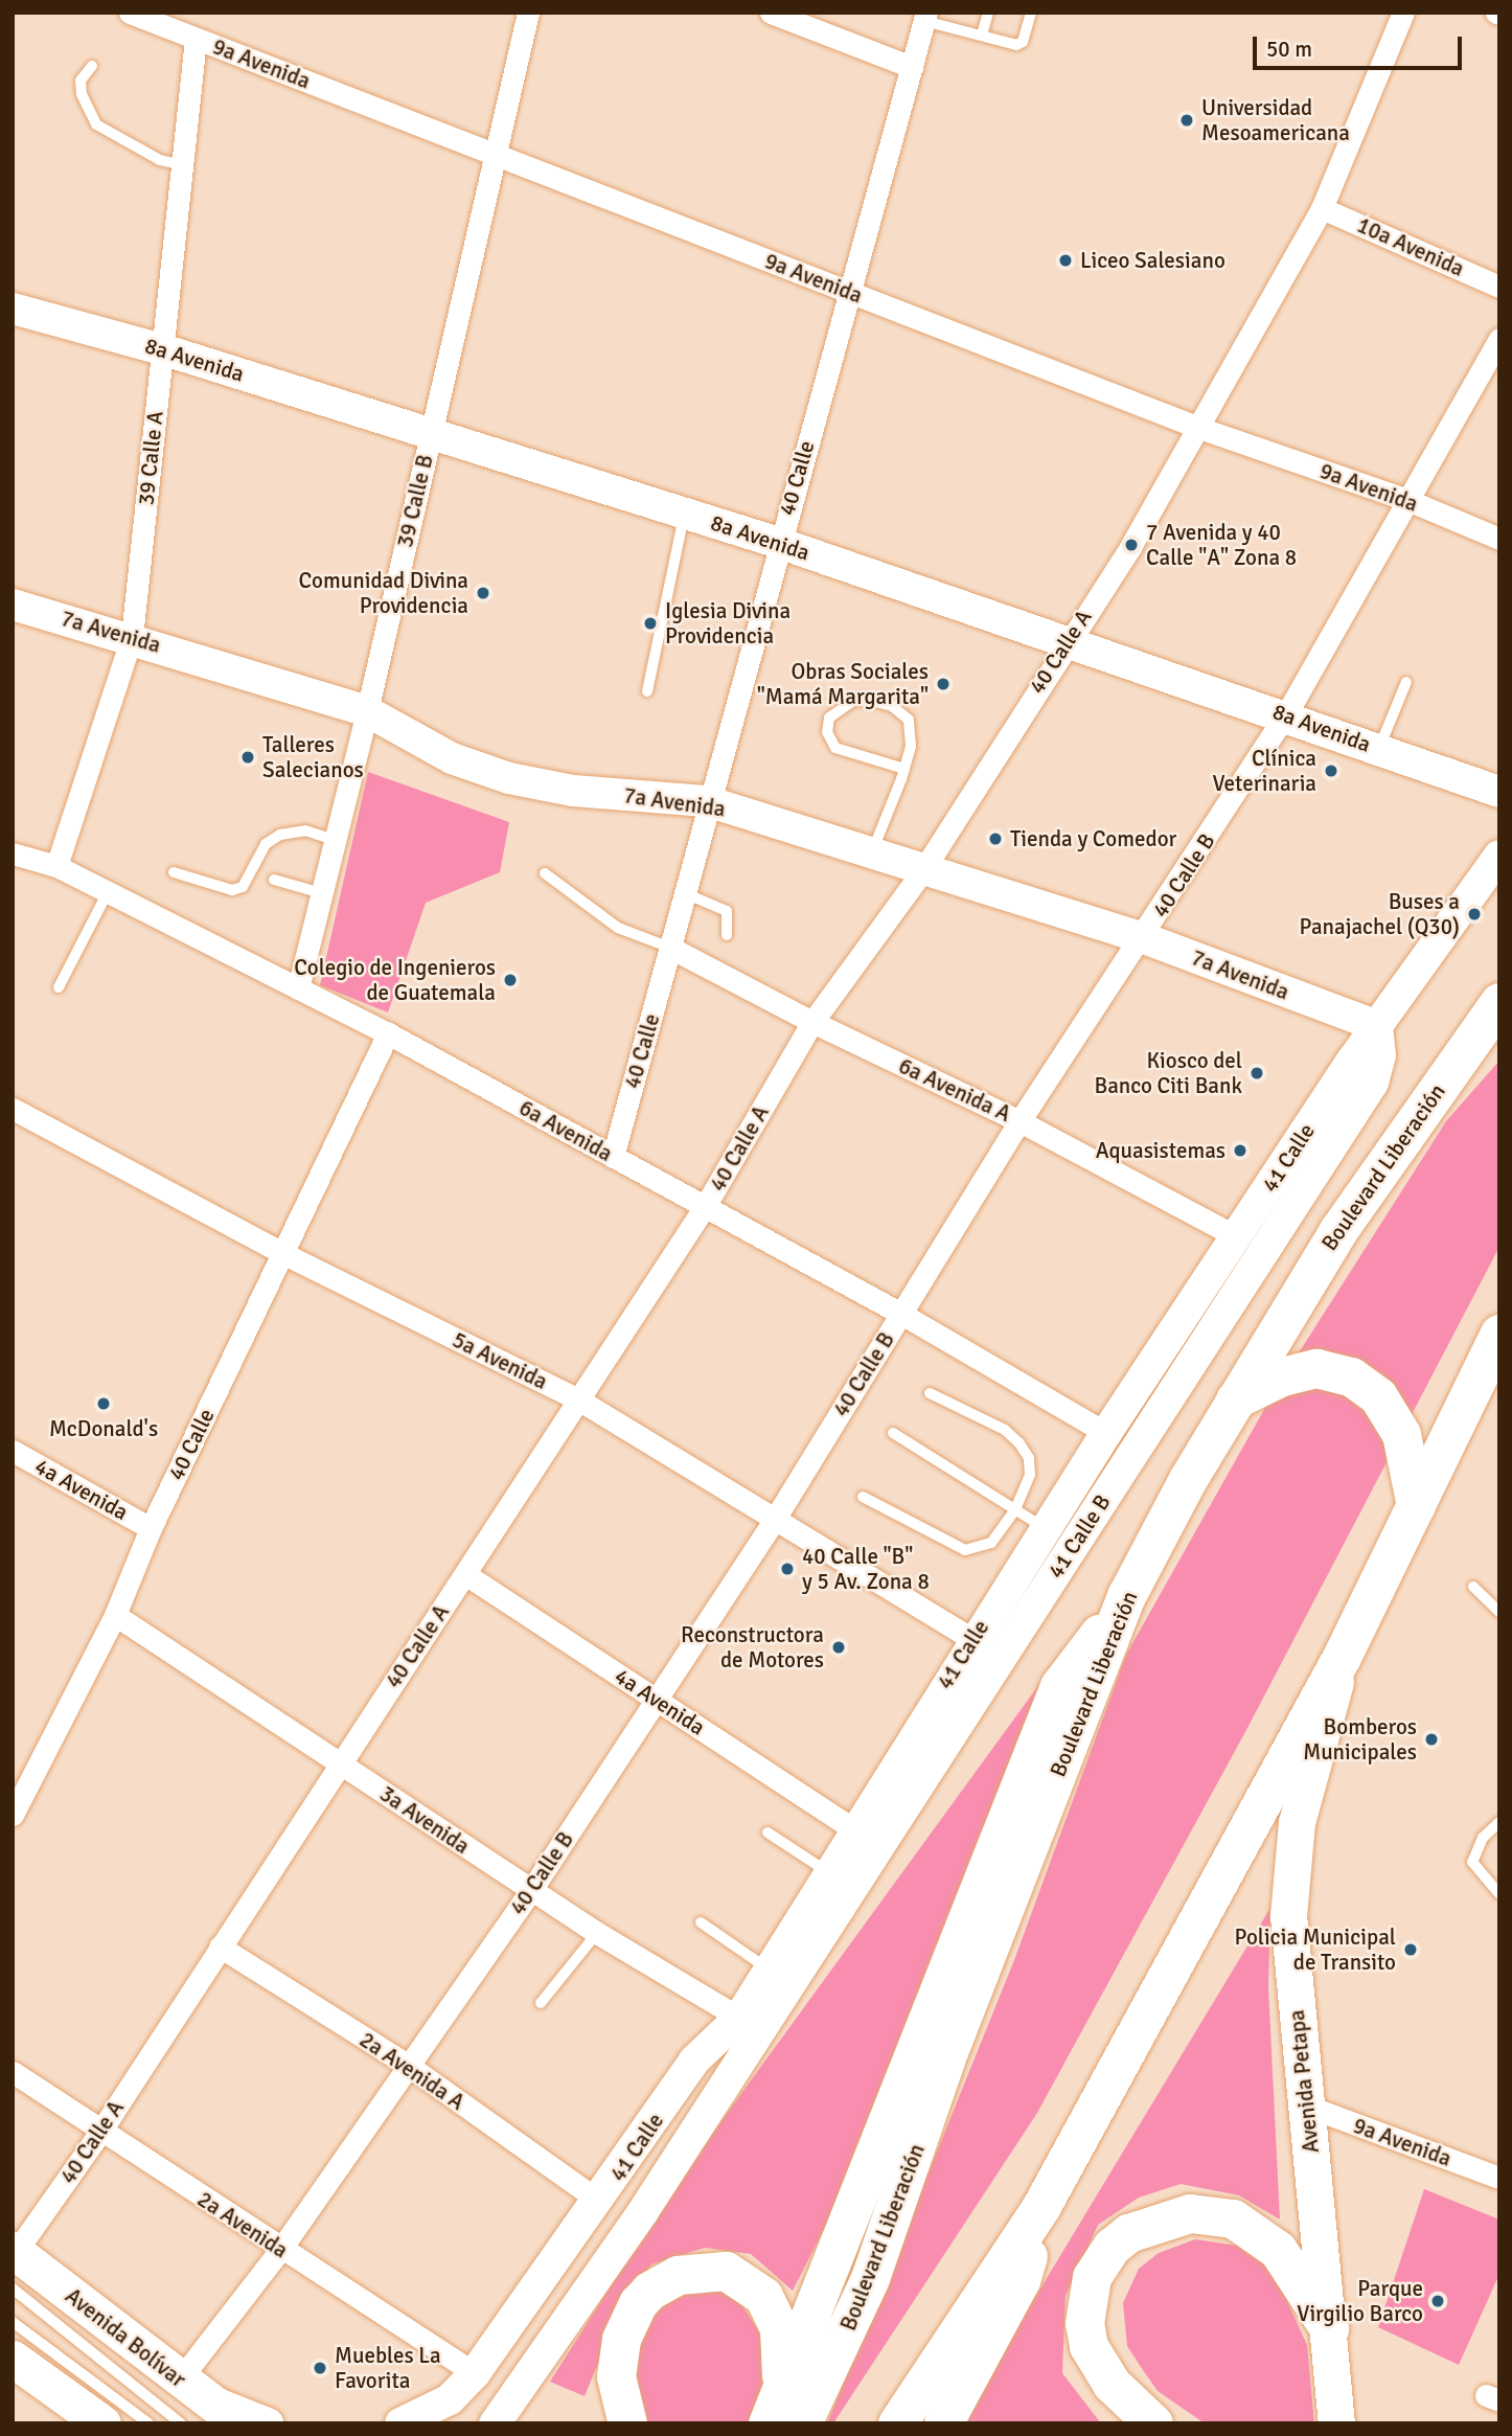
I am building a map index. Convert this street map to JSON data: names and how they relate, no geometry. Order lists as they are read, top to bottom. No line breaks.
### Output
{"streets":{"highway":["Boulevard Liberación"],"main road":["8a Avenida","7a Avenida","41 Calle","41 Calle B","Avenida Petapa","Avenida Bolívar"],"street":["9a Avenida","10a Avenida","39 Calle A","40 Calle","39 Calle B","40 Calle A","40 Calle B","6a Avenida A","6a Avenida","5a Avenida","4a Avenida","3a Avenida","2a Avenida A","2a Avenida"]},"crossings":[["9a Avenida","39 Calle A"],["9a Avenida","40 Calle"],["9a Avenida","39 Calle B"],["9a Avenida","40 Calle A"],["9a Avenida","40 Calle B"],["9a Avenida","Avenida Petapa"],["10a Avenida","40 Calle A"],["8a Avenida","39 Calle A"],["8a Avenida","40 Calle"],["8a Avenida","39 Calle B"],["8a Avenida","40 Calle A"],["8a Avenida","40 Calle B"],["39 Calle A","7a Avenida"],["39 Calle A","6a Avenida"],["40 Calle","7a Avenida"],["40 Calle","6a Avenida A"],["40 Calle","6a Avenida"],["40 Calle","5a Avenida"],["40 Calle","4a Avenida"],["40 Calle","3a Avenida"],["39 Calle B","7a Avenida"],["39 Calle B","6a Avenida"],["7a Avenida","40 Calle A"],["7a Avenida","40 Calle B"],["7a Avenida","41 Calle"],["7a Avenida","41 Calle B"],["40 Calle A","6a Avenida A"],["40 Calle A","6a Avenida"],["40 Calle A","5a Avenida"],["40 Calle A","4a Avenida"],["40 Calle A","3a Avenida"],["40 Calle A","2a Avenida A"],["40 Calle A","2a Avenida"],["40 Calle A","Avenida Bolívar"],["40 Calle B","6a Avenida A"],["40 Calle B","6a Avenida"],["40 Calle B","5a Avenida"],["40 Calle B","4a Avenida"],["40 Calle B","3a Avenida"],["40 Calle B","2a Avenida A"],["40 Calle B","2a Avenida"],["40 Calle B","Avenida Bolívar"],["6a Avenida A","41 Calle"],["6a Avenida","41 Calle"],["41 Calle","5a Avenida"],["41 Calle","4a Avenida"],["41 Calle","41 Calle B"],["41 Calle","3a Avenida"],["41 Calle","2a Avenida A"],["41 Calle","2a Avenida"],["41 Calle B","3a Avenida"]],"places":["Universidad Mesoamericana","Liceo Salesiano","7 Avenida y 40 Calle \"A\" Zona 8","Comunidad Divina Providencia","Iglesia Divina Providencia","Obras Sociales \"Mamá Margarita\"","Talleres Salecianos","Clínica Veterinaria","Tienda y Comedor","Buses a Panajachel (Q30)","Colegio de Ingenieros de Guatemala","Kiosco del Banco Citi Bank","Aquasistemas","McDonald's","40 Calle \"B\" y 5 Av. Zona 8","Reconstructora de Motores","Bomberos Municipales","Policia Municipal de Transito","Parque Virgilio Barco","Muebles La Favorita"],"scale_bar":"50 m"}
